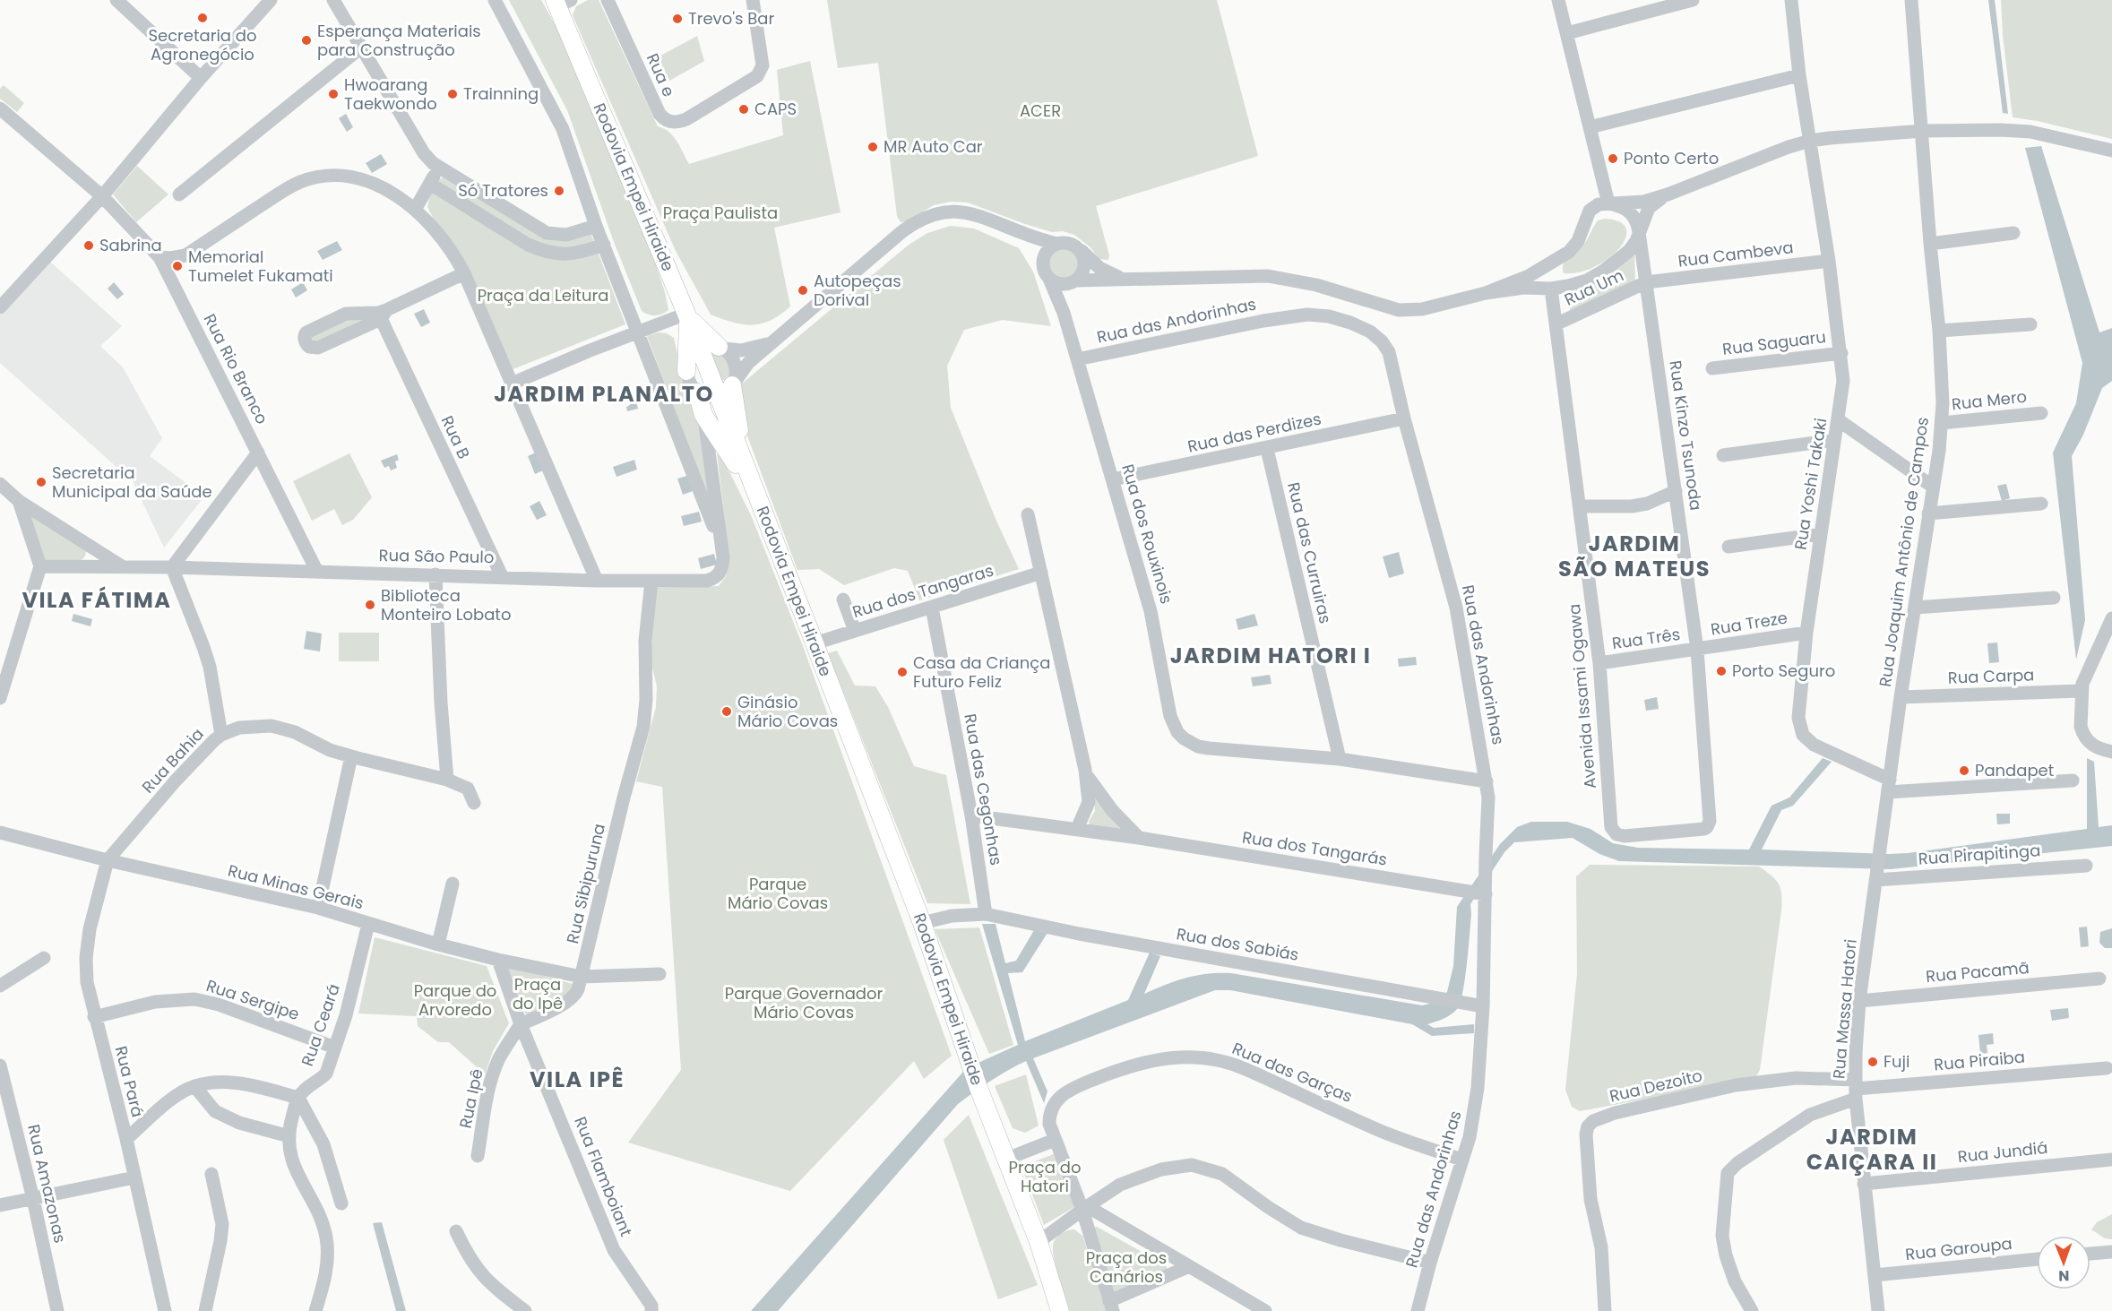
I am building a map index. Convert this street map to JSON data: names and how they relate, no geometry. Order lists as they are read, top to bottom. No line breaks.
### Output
{"streets":{"main road":["Rodovia Empei Hiraide"],"street":["Rua e","Rua Cambeva","Rua Um","Rua das Andorinhas","Rua Saguaru","Rua Rio Branco","Rua Mero","Rua das Perdizes","Rua Kinzo Tsunoda","Rua B","Rua Yoshi Takaki","Rua dos Rouxinois","Rua Joaquim Antônio de Campos","Rua das Curruiras","Rua São Paulo","Rua dos Tangaras","Rua Treze","Rua Três","Rua Carpa","Avenida Issami Ogawa","Rua Bahia","Rua das Cegonhas","Rua dos Tangarás","Rua Pirapitinga","Rua Sibipuruna","Rua Minas Gerais","Rua dos Sabiás","Rua Pacamã","Rua Sergipe","Rua Massa Hatori","Rua Ceará","Rua Piraiba","Rua das Garças","Rua Pará","Rua Dezoito","Rua Ipê","Rua Jundiá","Rua Flamboiant","Rua Amazonas","Rua Garoupa"]},"crossings":[["Rodovia Empei Hiraide","Rua dos Tangaras"],["Rodovia Empei Hiraide","Rua dos Sabiás"],["Rua Cambeva","Rua Um"],["Rua Cambeva","Rua Kinzo Tsunoda"],["Rua Cambeva","Rua Yoshi Takaki"],["Rua Um","Rua Kinzo Tsunoda"],["Rua Um","Avenida Issami Ogawa"],["Rua das Andorinhas","Rua das Perdizes"],["Rua das Andorinhas","Rua dos Rouxinois"],["Rua das Andorinhas","Rua dos Tangarás"],["Rua das Andorinhas","Rua dos Sabiás"],["Rua das Andorinhas","Rua das Garças"],["Rua Saguaru","Rua Yoshi Takaki"],["Rua Rio Branco","Rua São Paulo"],["Rua Mero","Rua Joaquim Antônio de Campos"],["Rua das Perdizes","Rua dos Rouxinois"],["Rua das Perdizes","Rua das Curruiras"],["Rua Kinzo Tsunoda","Rua Treze"],["Rua Kinzo Tsunoda","Rua Três"],["Rua Kinzo Tsunoda","Avenida Issami Ogawa"],["Rua B","Rua São Paulo"],["Rua Yoshi Takaki","Rua Joaquim Antônio de Campos"],["Rua Yoshi Takaki","Rua Treze"],["Rua dos Rouxinois","Rua das Curruiras"],["Rua Joaquim Antônio de Campos","Rua Carpa"],["Rua Joaquim Antônio de Campos","Rua Massa Hatori"],["Rua São Paulo","Rua Sibipuruna"],["Rua dos Tangaras","Rua das Cegonhas"],["Rua Treze","Rua Três"],["Rua Três","Avenida Issami Ogawa"],["Rua Bahia","Rua Minas Gerais"],["Rua Bahia","Rua Pará"],["Rua das Cegonhas","Rua dos Tangarás"],["Rua das Cegonhas","Rua dos Sabiás"],["Rua Pirapitinga","Rua Massa Hatori"],["Rua Sibipuruna","Rua Minas Gerais"],["Rua Sibipuruna","Rua Ipê"],["Rua Sibipuruna","Rua Flamboiant"],["Rua Minas Gerais","Rua Ceará"],["Rua Minas Gerais","Rua Pará"],["Rua Minas Gerais","Rua Flamboiant"],["Rua Pacamã","Rua Massa Hatori"],["Rua Sergipe","Rua Ceará"],["Rua Sergipe","Rua Pará"],["Rua Massa Hatori","Rua Piraiba"],["Rua Massa Hatori","Rua Dezoito"],["Rua Massa Hatori","Rua Jundiá"],["Rua Massa Hatori","Rua Garoupa"],["Rua Piraiba","Rua Dezoito"],["Rua Ipê","Rua Flamboiant"]],"districts":["JARDIM PLANALTO","JARDIM SÃO MATEUS","VILA FÁTIMA","JARDIM HATORI I","VILA IPÊ","JARDIM CAIÇARA II"],"parks":["ACER","Praça Paulista","Praça da Leitura","Parque Mário Covas","Praça do Ipê","Parque do Arvoredo","Parque Governador Mário Covas","Praça do Hatori","Praça dos Canários"],"places":["Secretaria do Agronegócio","Trevo's Bar","Esperança Materiais para Construção","Hwoarang Taekwondo","Trainning","CAPS","MR Auto Car","Ponto Certo","Só Tratores","Sabrina","Memorial Tumelet Fukamati","Autopeças Dorival","Secretaria Municipal da Saúde","Biblioteca Monteiro Lobato","Porto Seguro","Casa da Criança Futuro Feliz","Ginásio Mário Covas","Pandapet","Fuji"],"north":"bottom"}
